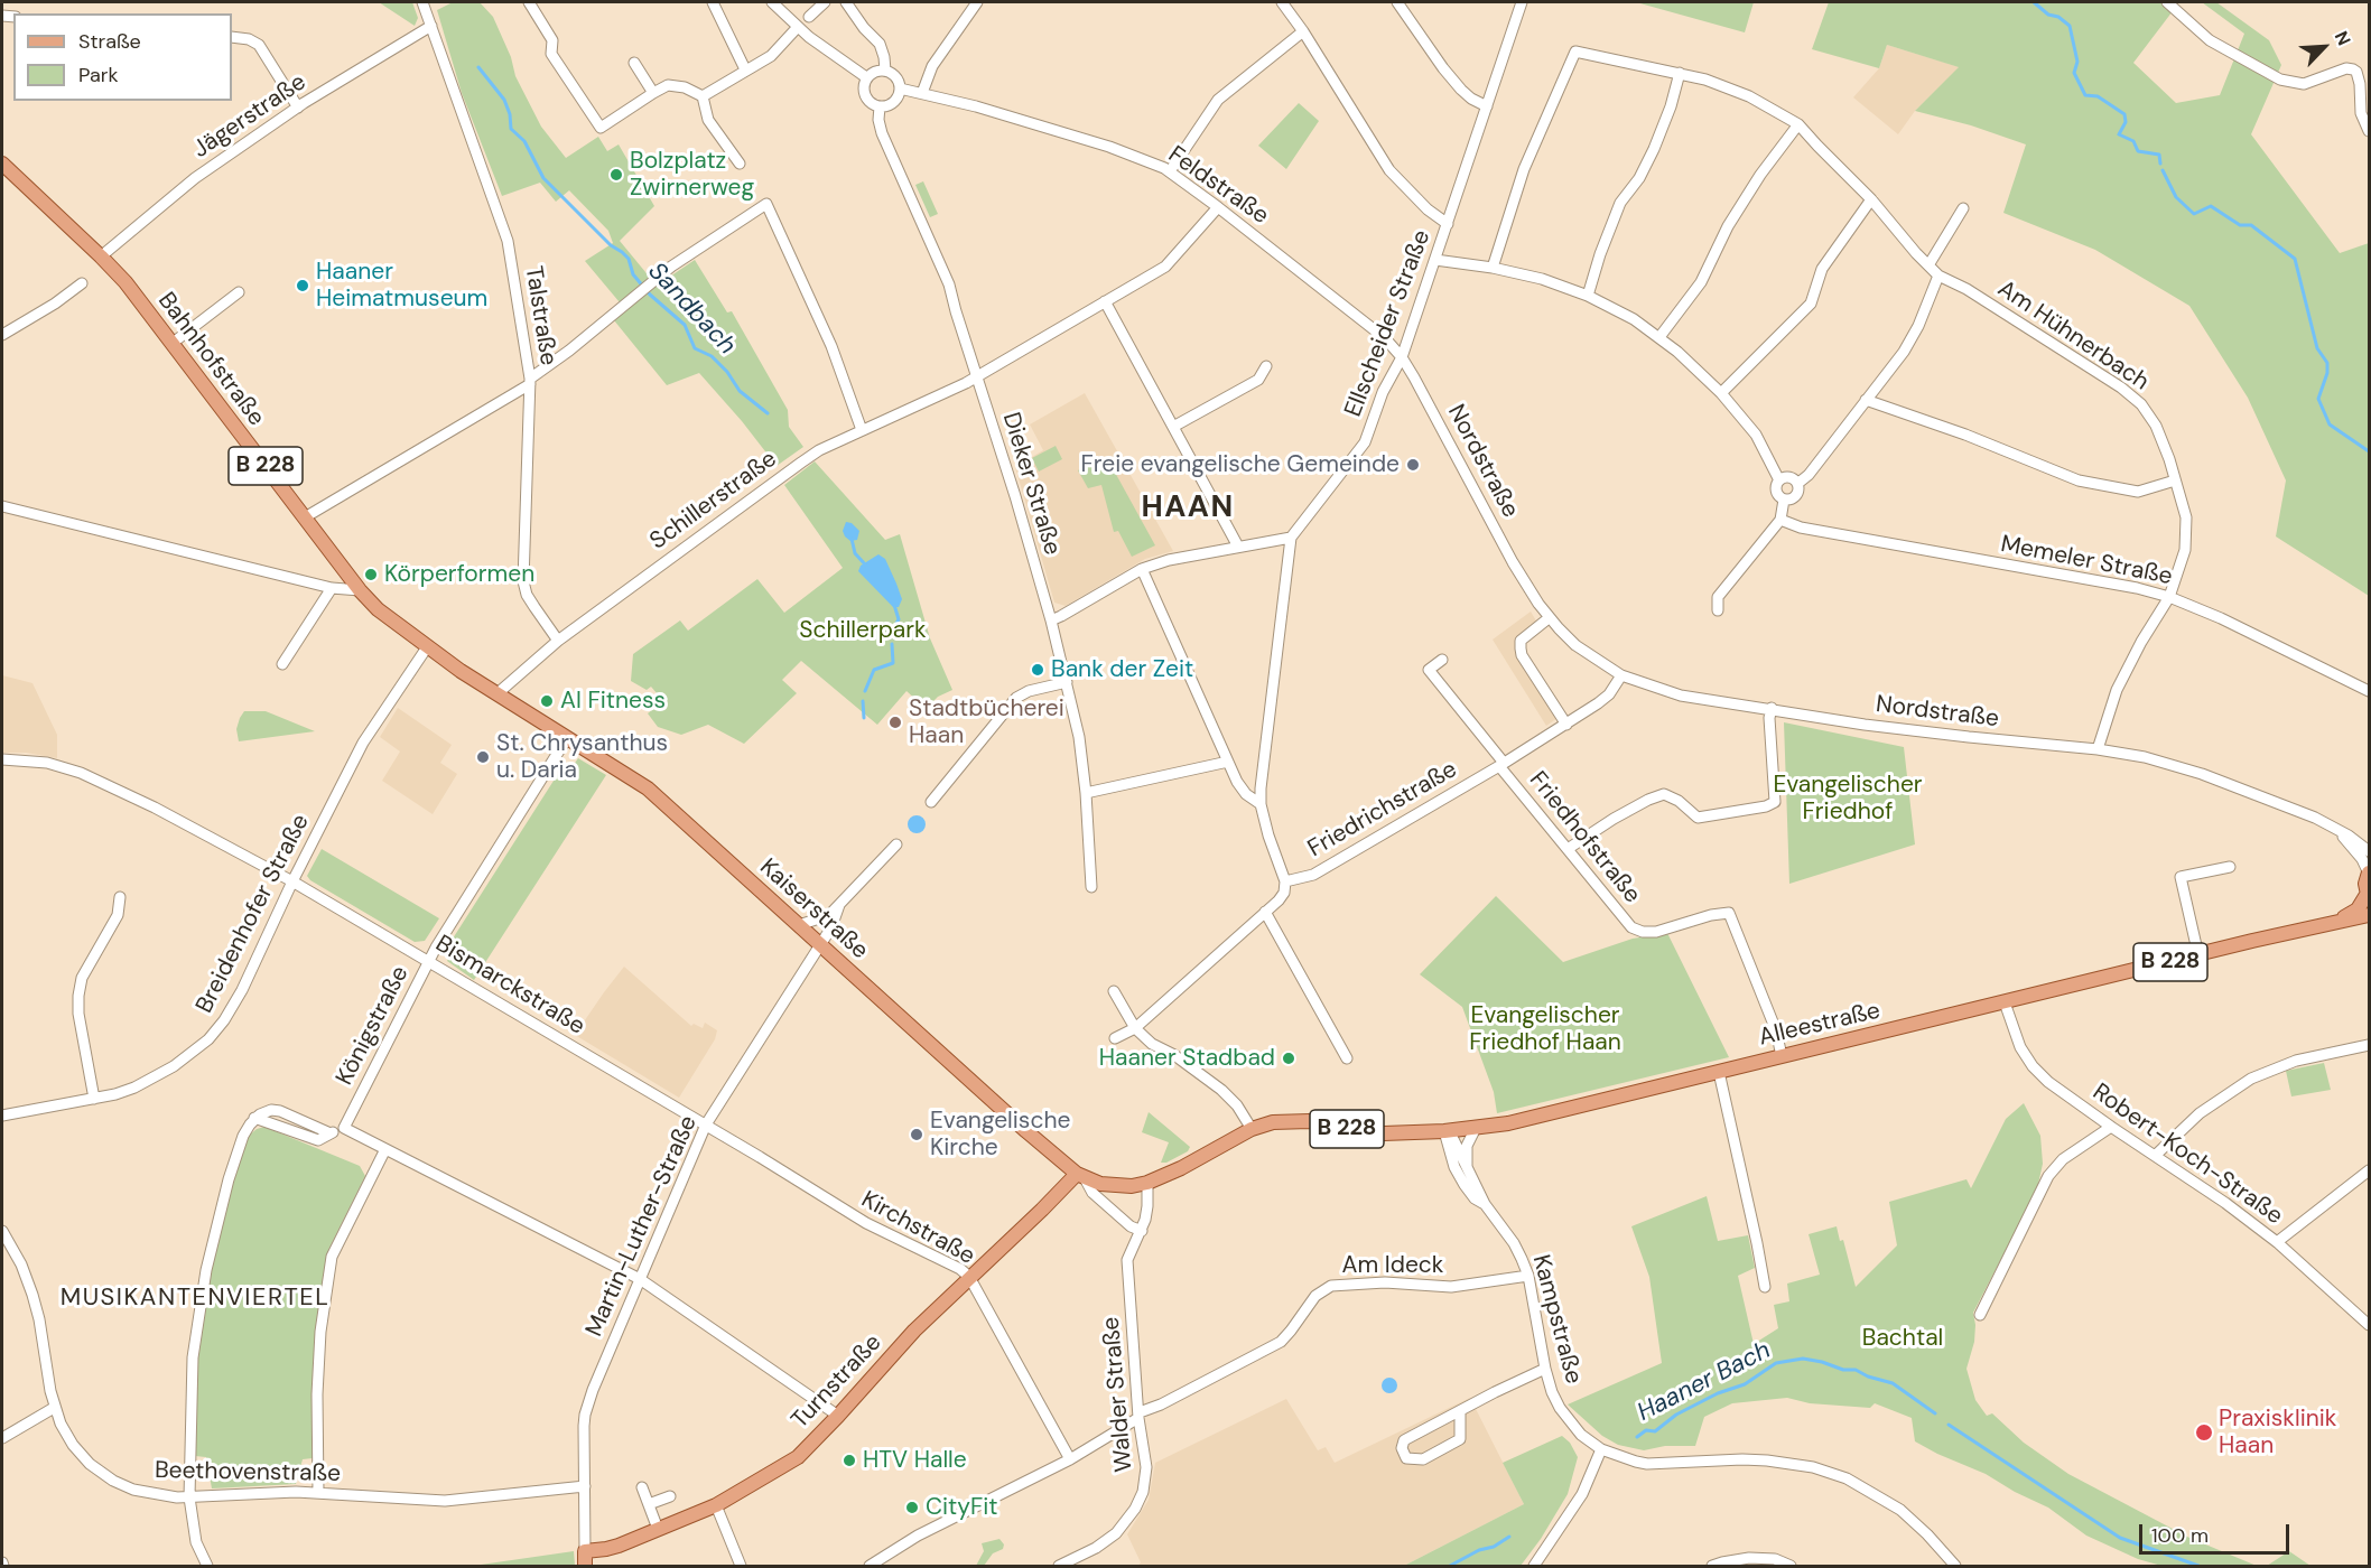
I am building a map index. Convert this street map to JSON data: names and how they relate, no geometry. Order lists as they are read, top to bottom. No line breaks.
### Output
{"streets":{"main road":["Bahnhofstraße","B 228","Kaiserstraße","Alleestraße","Turnstraße"],"street":["Jägerstraße","Feldstraße","Talstraße","Ellscheider Straße","Am Hühnerbach","Nordstraße","Dieker Straße","Schillerstraße","Memeler Straße","Friedrichstraße","Friedhofstraße","Breidenhofer Straße","Bismarckstraße","Königstraße","Robert-Koch-Straße","Martin-Luther-Straße","Kirchstraße","Am Ideck","Kampstraße","Walder Straße","Beethovenstraße"]},"crossings":[["Jägerstraße","Talstraße"],["Jägerstraße","Bahnhofstraße"],["Feldstraße","Ellscheider Straße"],["Feldstraße","Nordstraße"],["Feldstraße","Dieker Straße"],["Feldstraße","Schillerstraße"],["Talstraße","Schillerstraße"],["Ellscheider Straße","Nordstraße"],["Am Hühnerbach","Nordstraße"],["Am Hühnerbach","Memeler Straße"],["Bahnhofstraße","Schillerstraße"],["Bahnhofstraße","Kaiserstraße"],["Bahnhofstraße","Breidenhofer Straße"],["Nordstraße","B 228"],["Nordstraße","Friedrichstraße"],["B 228","Alleestraße"],["Dieker Straße","Schillerstraße"],["Schillerstraße","Kaiserstraße"],["Friedrichstraße","Friedhofstraße"],["Friedhofstraße","Alleestraße"],["Kaiserstraße","Alleestraße"],["Kaiserstraße","Königstraße"],["Kaiserstraße","Martin-Luther-Straße"],["Kaiserstraße","Kampstraße"],["Kaiserstraße","Turnstraße"],["Kaiserstraße","Walder Straße"],["Breidenhofer Straße","Bismarckstraße"],["Bismarckstraße","Königstraße"],["Bismarckstraße","Martin-Luther-Straße"],["Bismarckstraße","Kirchstraße"],["Alleestraße","Robert-Koch-Straße"],["Alleestraße","Kampstraße"],["Martin-Luther-Straße","Kirchstraße"],["Martin-Luther-Straße","Turnstraße"],["Martin-Luther-Straße","Beethovenstraße"],["Kirchstraße","Am Ideck"],["Kirchstraße","Turnstraße"],["Am Ideck","Kampstraße"],["Am Ideck","Walder Straße"]],"districts":["HAAN","MUSIKANTENVIERTEL"],"water":["Sandbach","Haaner Bach"],"parks":["Schillerpark","Evangelischer Friedhof","Evangelischer Friedhof Haan","Bachtal"],"places":["Bolzplatz Zwirnerweg","Haaner Heimatmuseum","Freie evangelische Gemeinde","Körperformen","Bank der Zeit","AI Fitness","Stadtbücherei Haan","St. Chrysanthus u. Daria","Haaner Stadbad","Evangelische Kirche","Praxisklinik Haan","HTV Halle","CityFit"],"legend":["Straße","Park"],"scale_bar":"100 m","north":"top right"}
